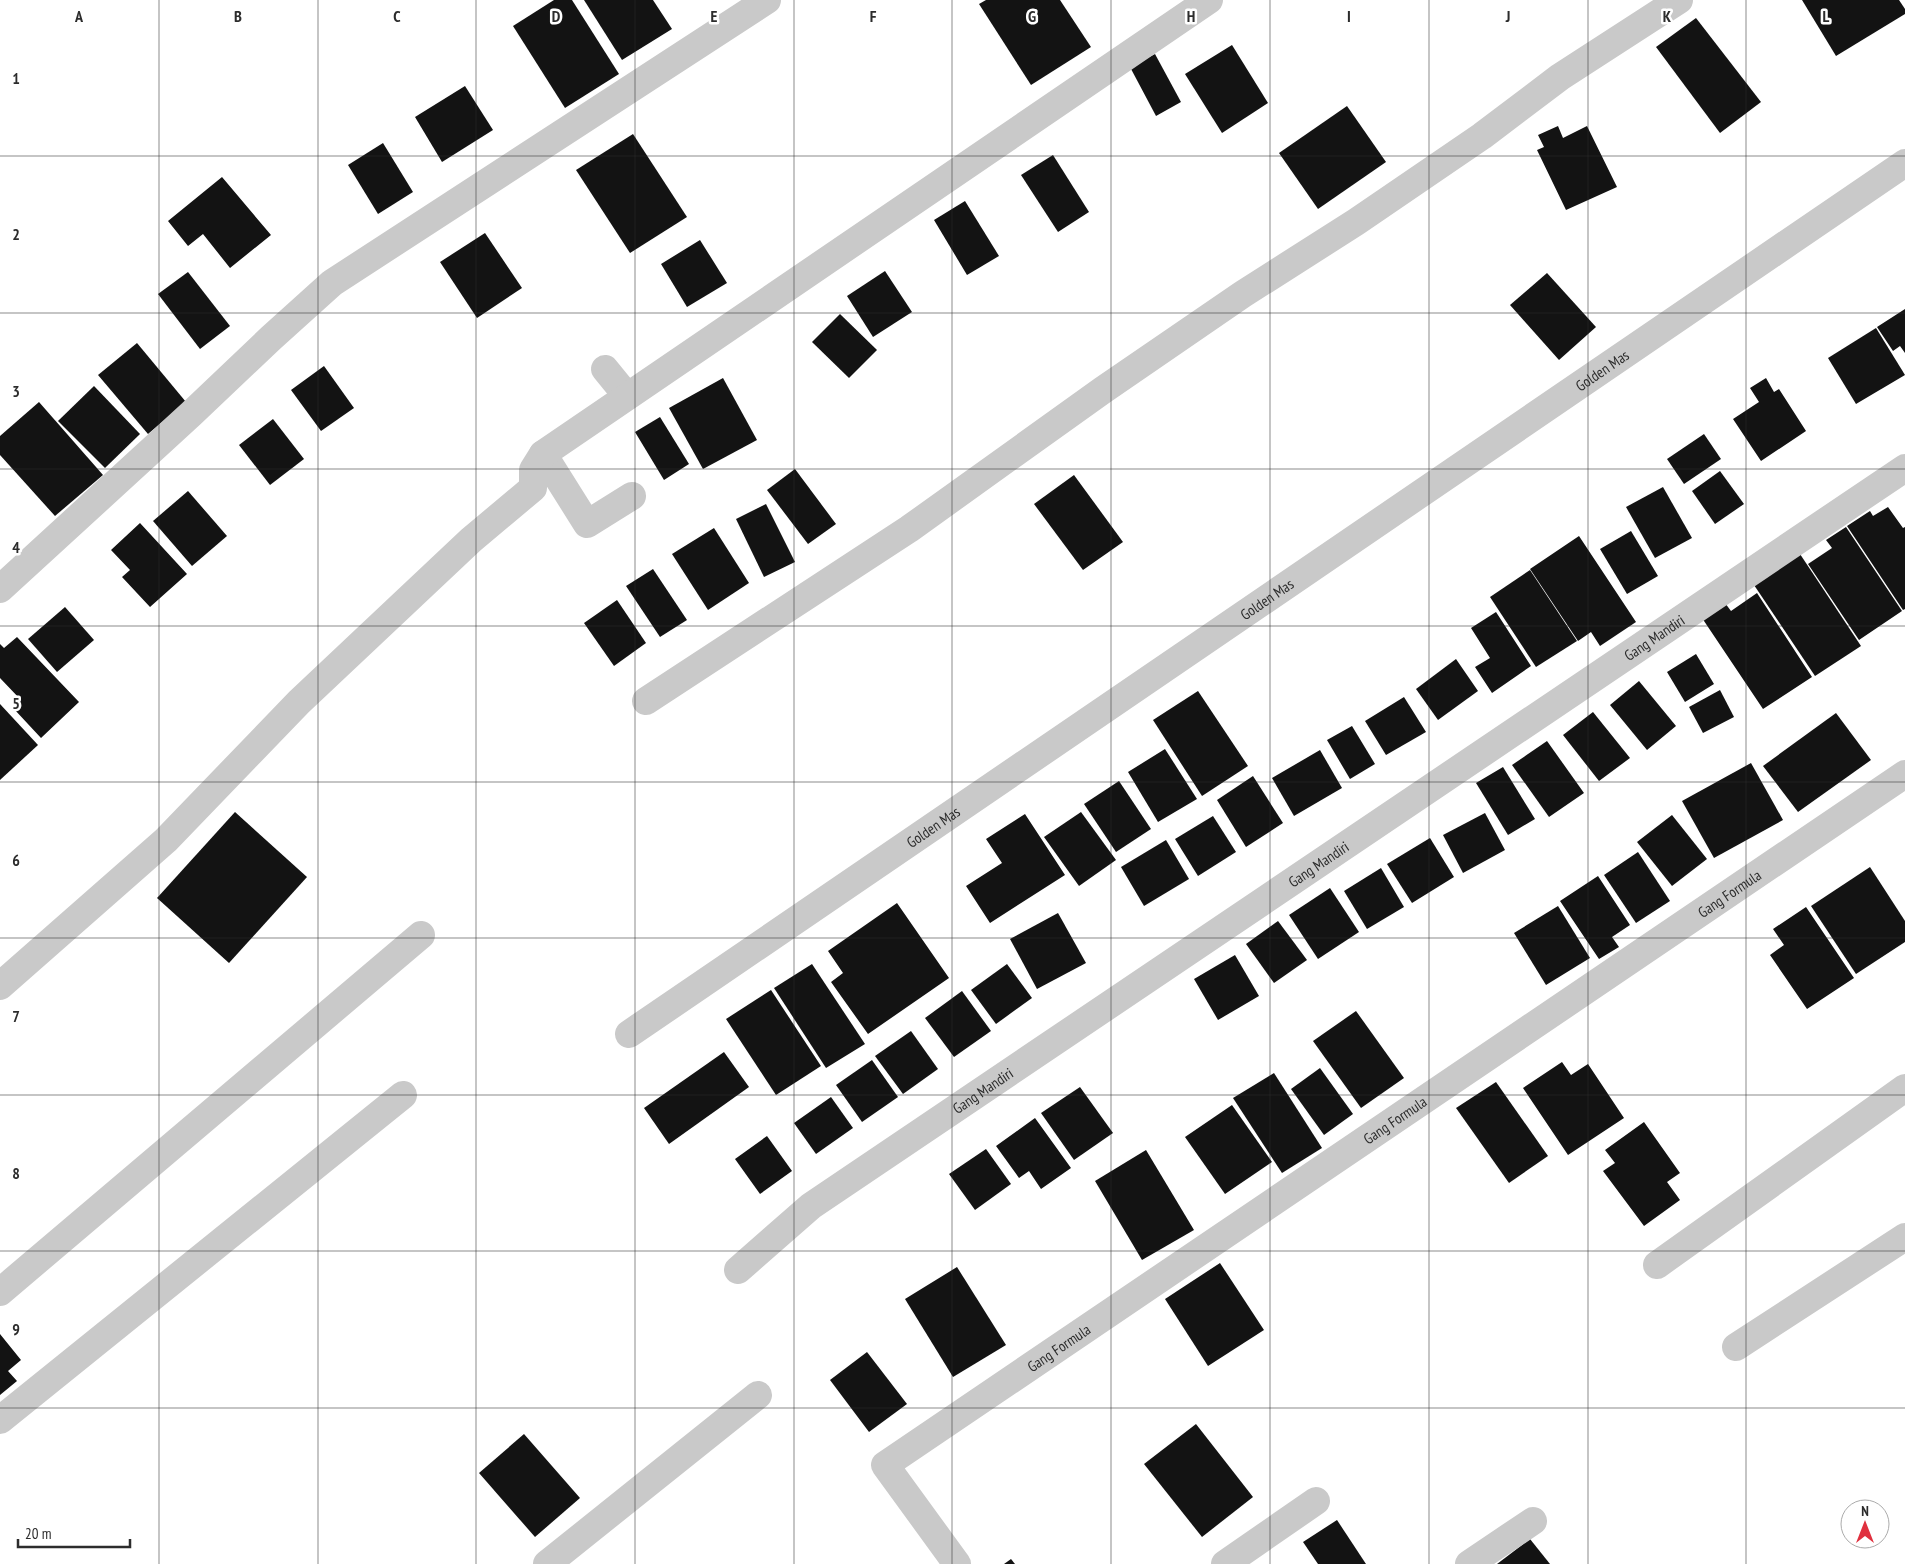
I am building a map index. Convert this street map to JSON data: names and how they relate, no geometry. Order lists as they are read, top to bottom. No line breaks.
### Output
{"streets":{"street":["Golden Mas","Gang Mandiri","Gang Formula"]},"scale_bar":"20 m","north":"top","grid":{"columns":["A","B","C","D","E","F","G","H","I","J","K","L"],"rows":["1","2","3","4","5","6","7","8","9"]}}
